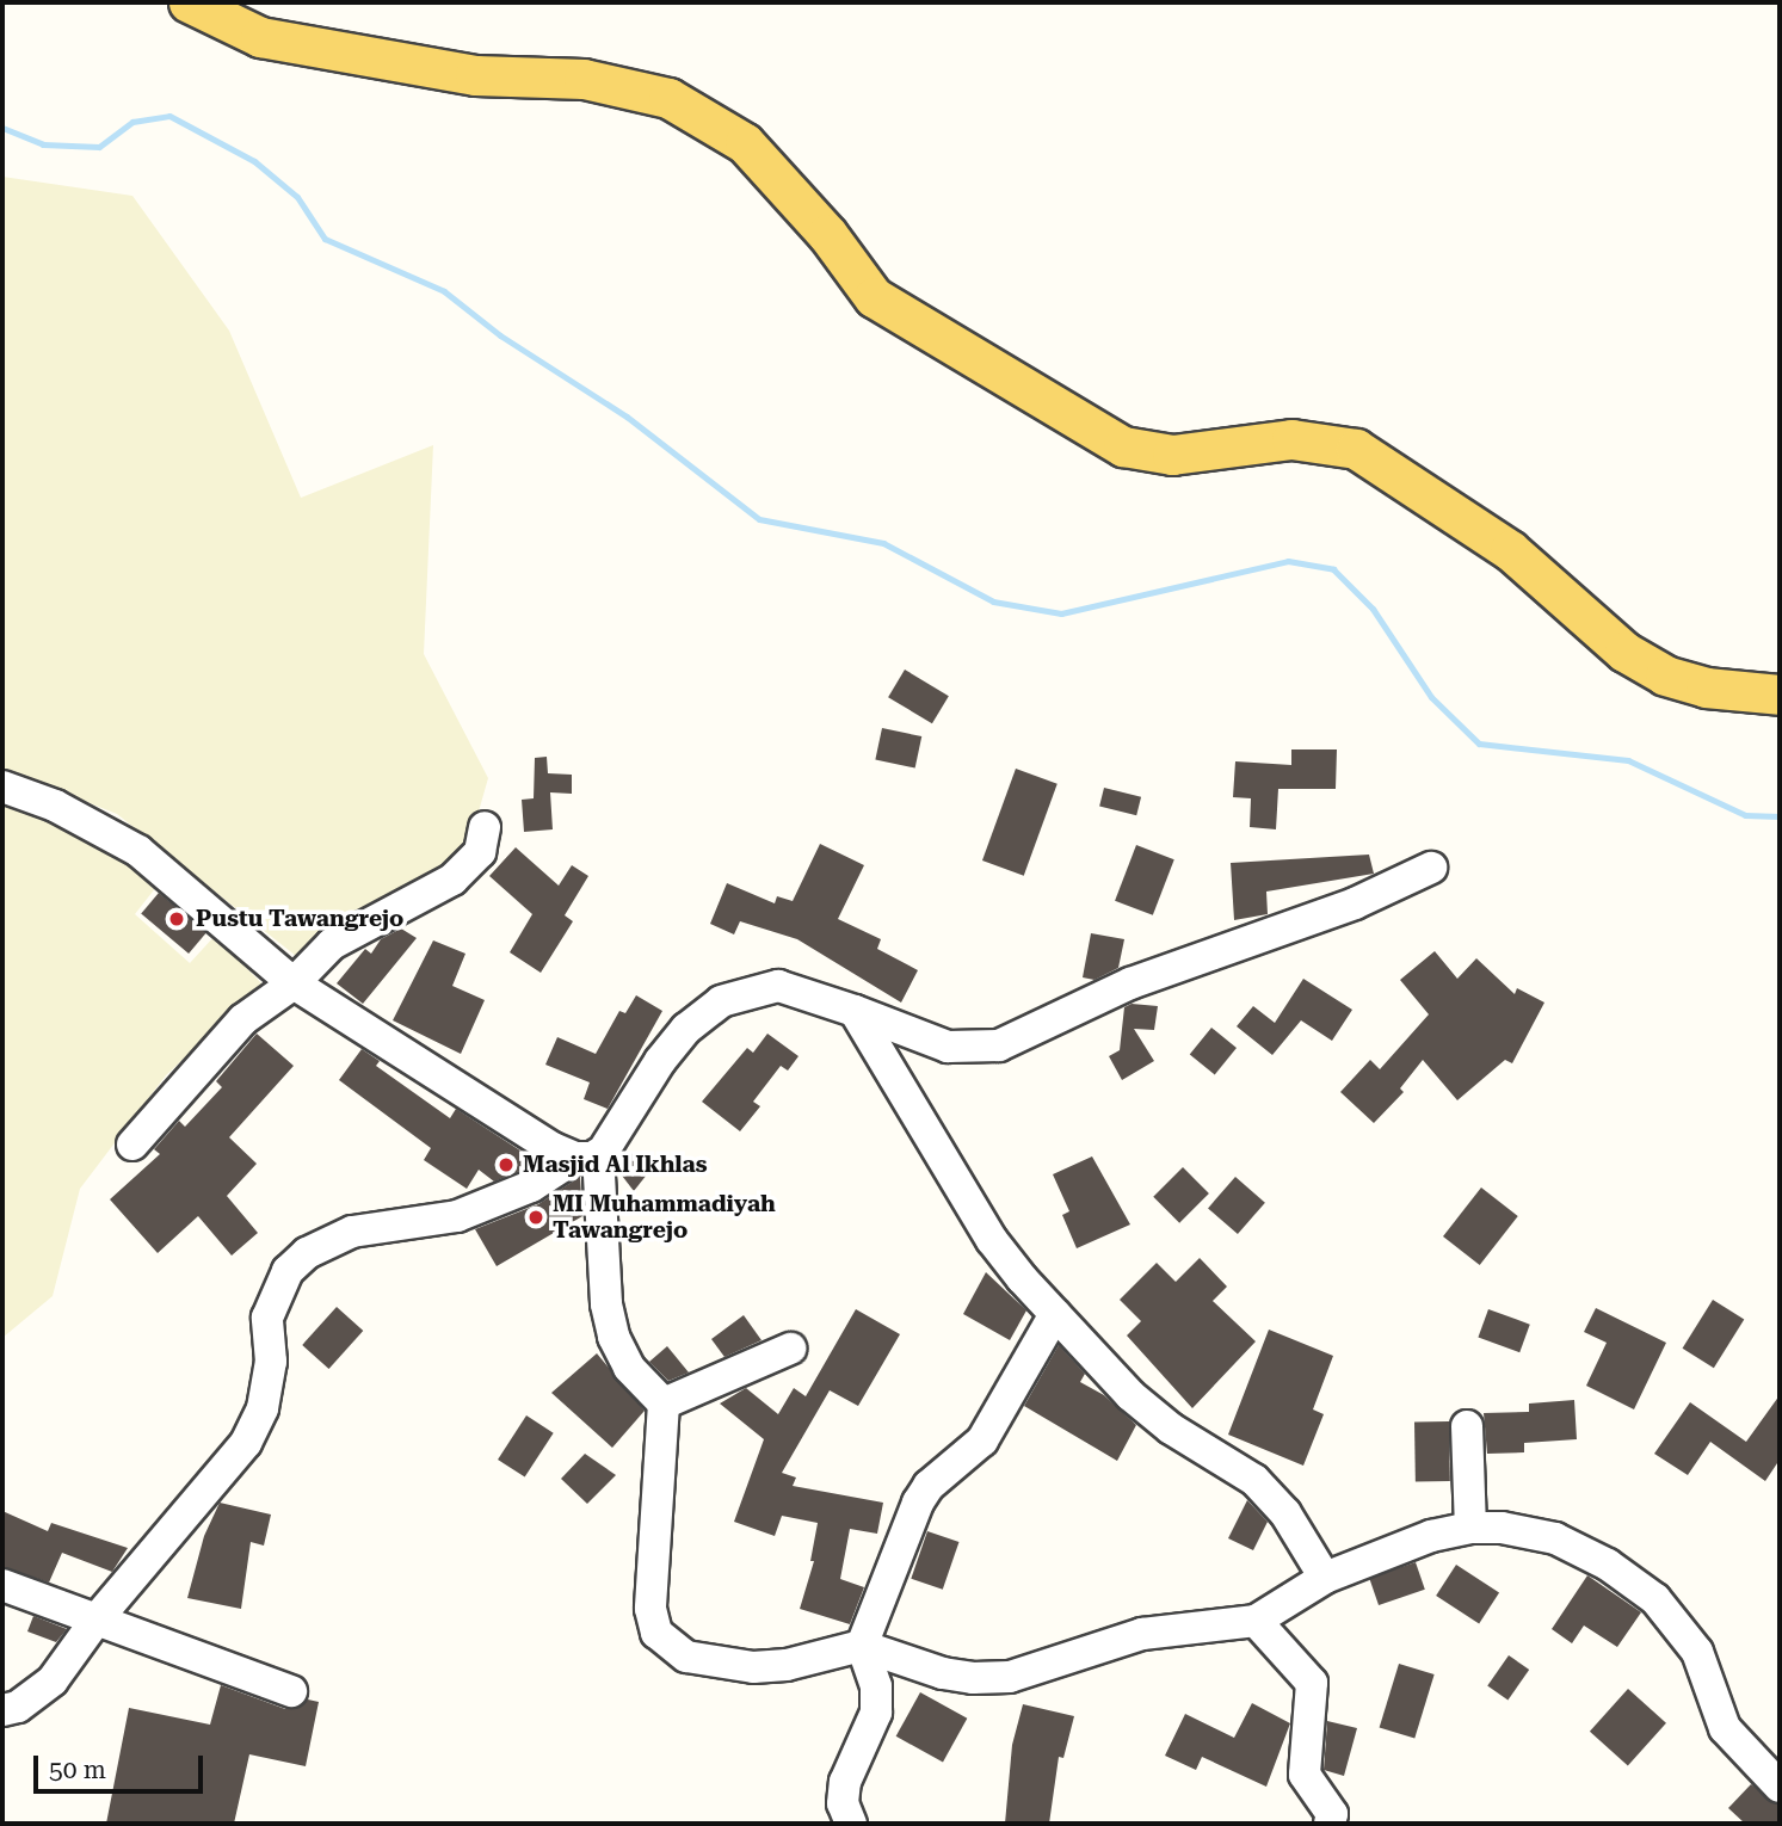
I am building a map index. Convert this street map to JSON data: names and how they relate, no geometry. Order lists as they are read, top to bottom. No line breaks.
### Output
{"places":["Pustu Tawangrejo","Masjid Al Ikhlas","MI Muhammadiyah Tawangrejo"],"scale_bar":"50 m"}
